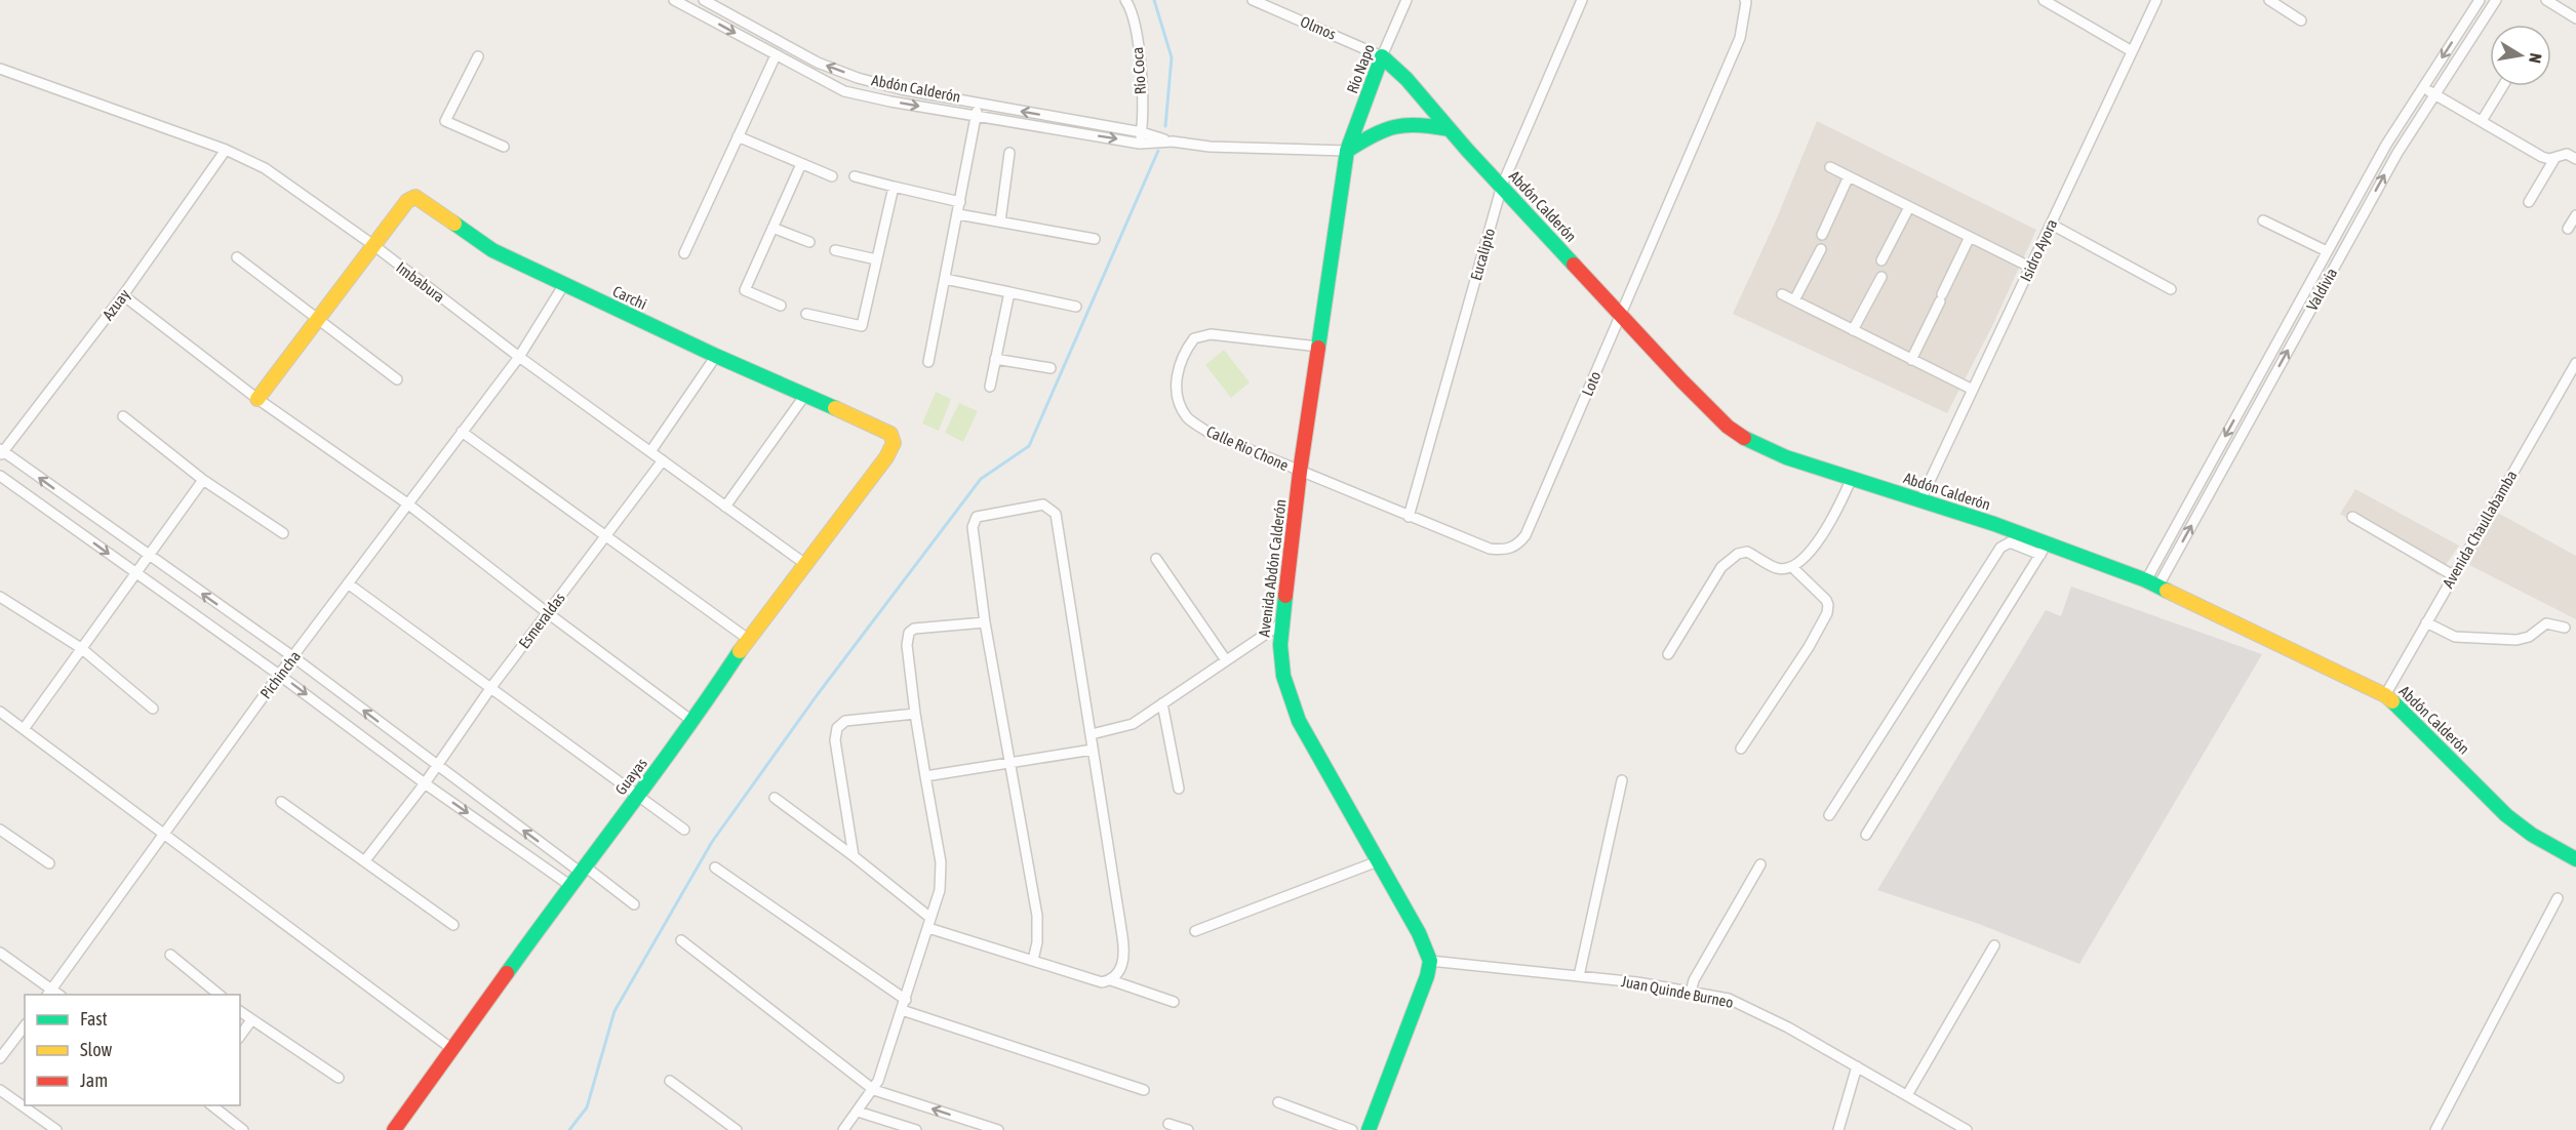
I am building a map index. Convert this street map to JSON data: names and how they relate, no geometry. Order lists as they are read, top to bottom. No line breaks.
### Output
{"streets":{"street":["Olmos","Río Napo","Río Coca","Abdón Calderón","Isidro Ayora","Eucalipto","Imbabura","Valdivia","Carchi","Azuay","Loto","Calle Rio Chone","Avenida Chaullabamba","Avenida Abdón Calderón","Esmeraldas","Pichincha","Guayas","Juan Quinde Burneo"]},"crossings":[["Olmos","Río Napo"],["Olmos","Abdón Calderón"],["Río Napo","Abdón Calderón"],["Río Napo","Avenida Abdón Calderón"],["Río Coca","Abdón Calderón"],["Abdón Calderón","Isidro Ayora"],["Abdón Calderón","Eucalipto"],["Abdón Calderón","Valdivia"],["Abdón Calderón","Loto"],["Abdón Calderón","Avenida Chaullabamba"],["Abdón Calderón","Avenida Abdón Calderón"],["Eucalipto","Loto"],["Imbabura","Carchi"],["Imbabura","Azuay"],["Imbabura","Esmeraldas"],["Imbabura","Pichincha"],["Imbabura","Guayas"],["Carchi","Pichincha"],["Carchi","Guayas"],["Loto","Calle Rio Chone"],["Loto","Avenida Abdón Calderón"],["Calle Rio Chone","Avenida Abdón Calderón"],["Avenida Abdón Calderón","Juan Quinde Burneo"]],"legend":["Fast","Slow","Jam"],"north":"right"}
